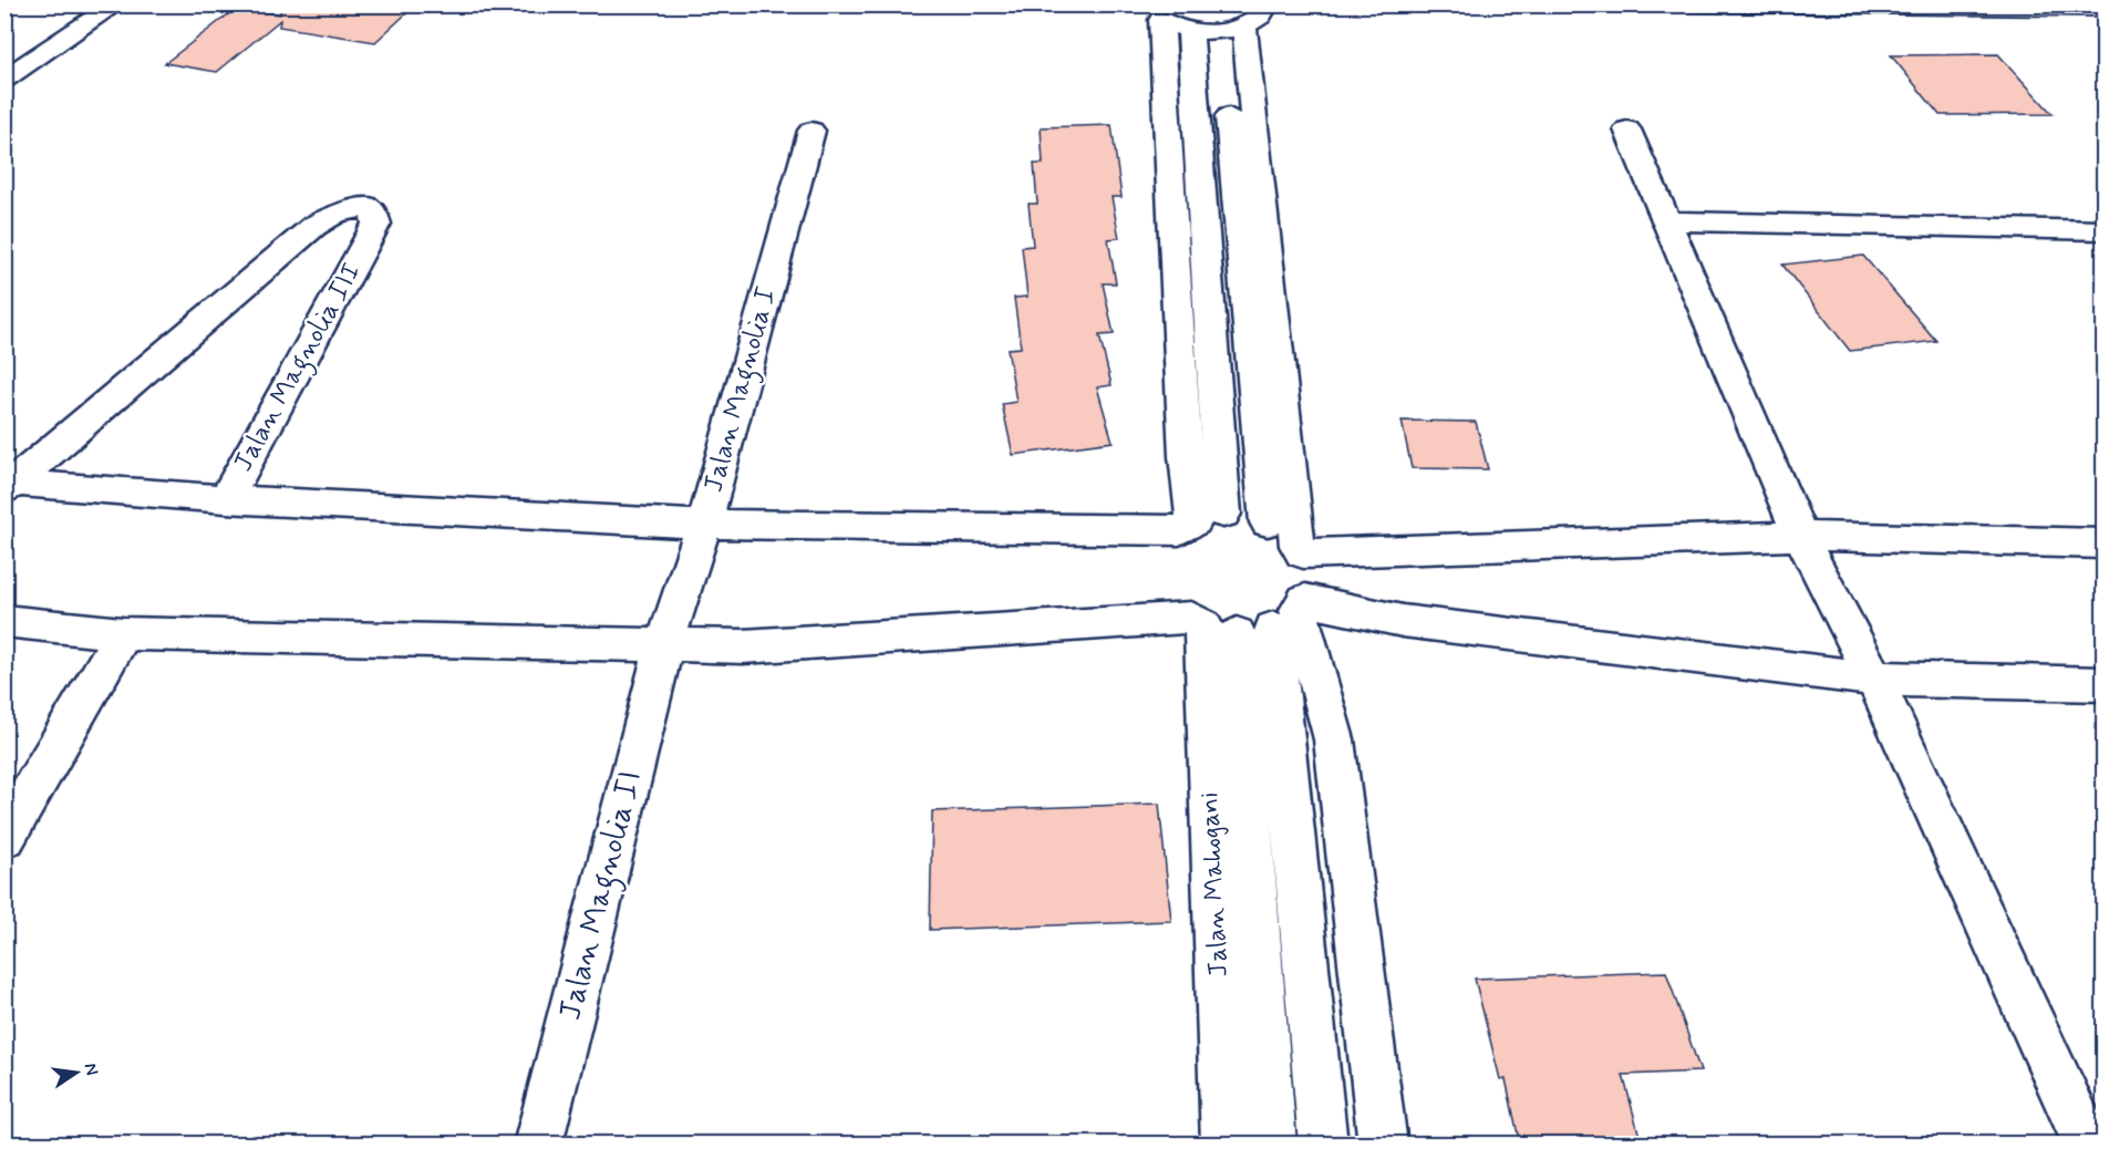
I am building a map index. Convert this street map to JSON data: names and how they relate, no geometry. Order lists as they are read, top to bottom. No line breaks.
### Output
{"streets":{"street":["Jalan Magnolia III","Jalan Magnolia I","Jalan Mahogani","Jalan Magnolia II"]},"crossings":[["Jalan Magnolia I","Jalan Magnolia II"]],"north":"right"}
